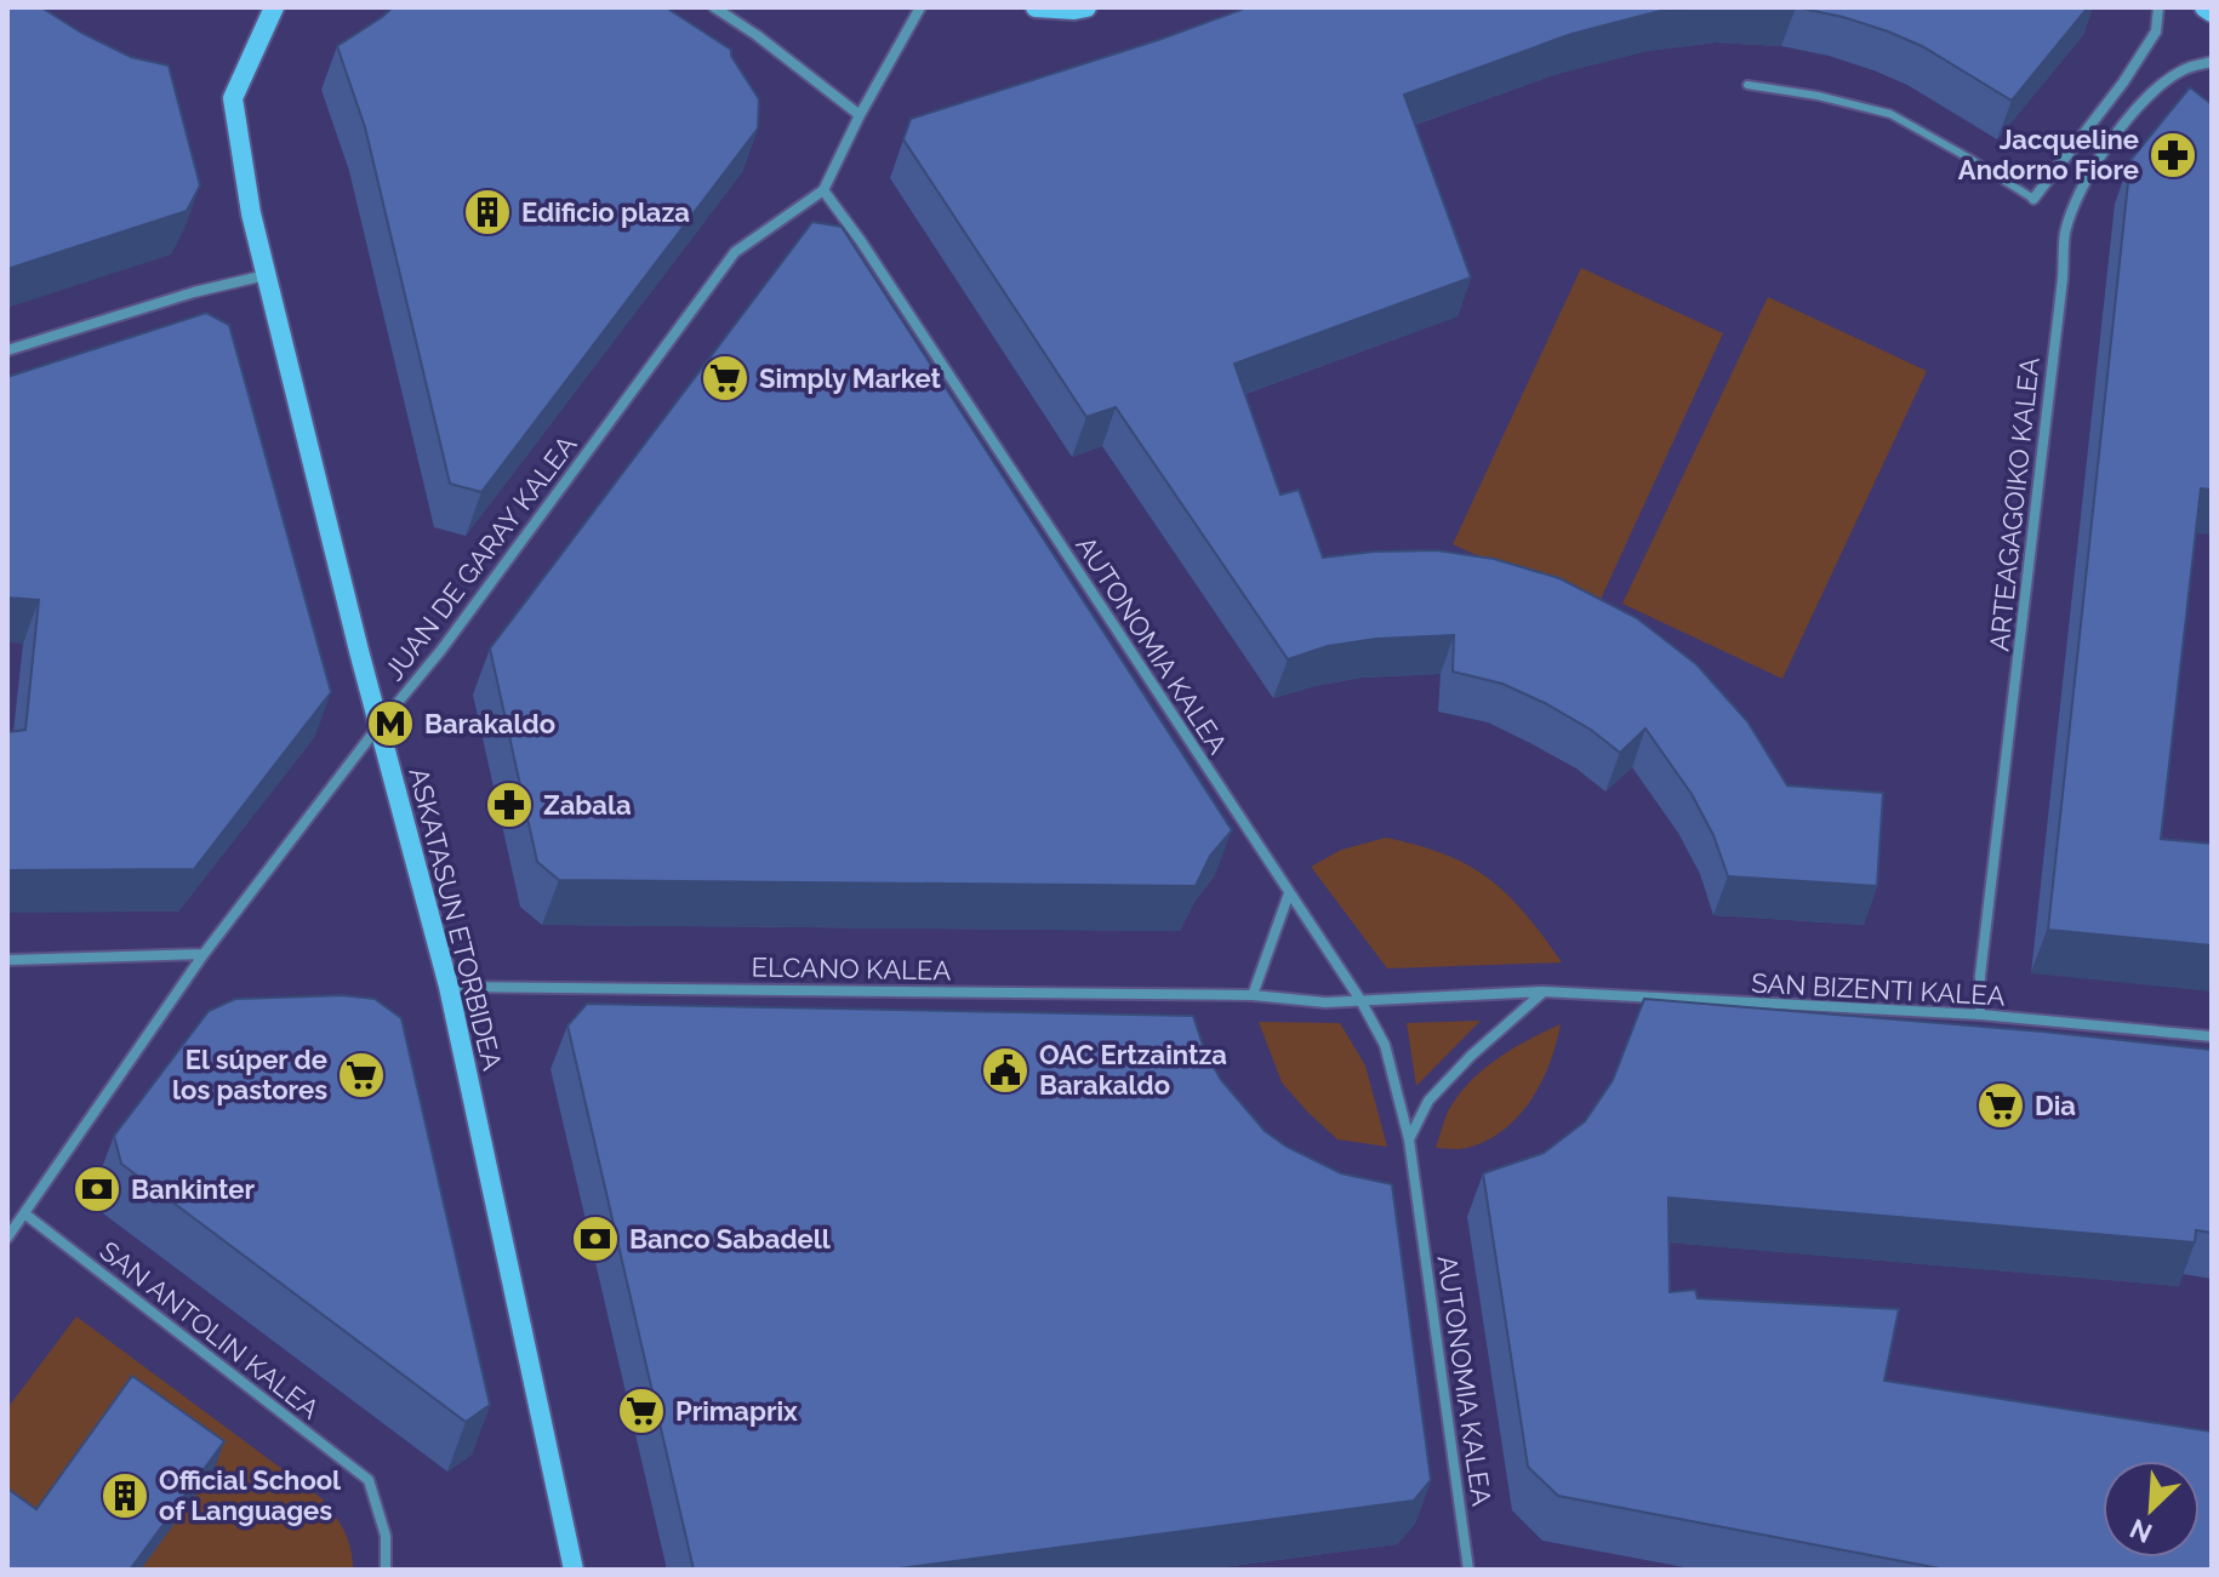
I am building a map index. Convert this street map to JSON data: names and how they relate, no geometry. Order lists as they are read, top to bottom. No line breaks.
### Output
{"streets":{"street":["ARTEAGAGOIKO KALEA","JUAN DE GARAY KALEA","AUTONOMIA KALEA","ASKATASUN ETORBIDEA","ELCANO KALEA","SAN BIZENTI KALEA","SAN ANTOLIN KALEA"]},"crossings":[["ARTEAGAGOIKO KALEA","SAN BIZENTI KALEA"],["JUAN DE GARAY KALEA","AUTONOMIA KALEA"],["JUAN DE GARAY KALEA","ASKATASUN ETORBIDEA"],["JUAN DE GARAY KALEA","SAN ANTOLIN KALEA"],["AUTONOMIA KALEA","ELCANO KALEA"],["ASKATASUN ETORBIDEA","ELCANO KALEA"],["ELCANO KALEA","SAN BIZENTI KALEA"]],"places":{"pharmacy":["Jacqueline Andorno Fiore","Zabala"],"building":["Edificio plaza","Official School of Languages"],"supermarket":["Simply Market","El súper de los pastores","Dia","Primaprix"],"metro station":["Barakaldo"],"public building":["OAC Ertzaintza Barakaldo"],"bank":["Bankinter","Banco Sabadell"]},"north":"bottom left"}
